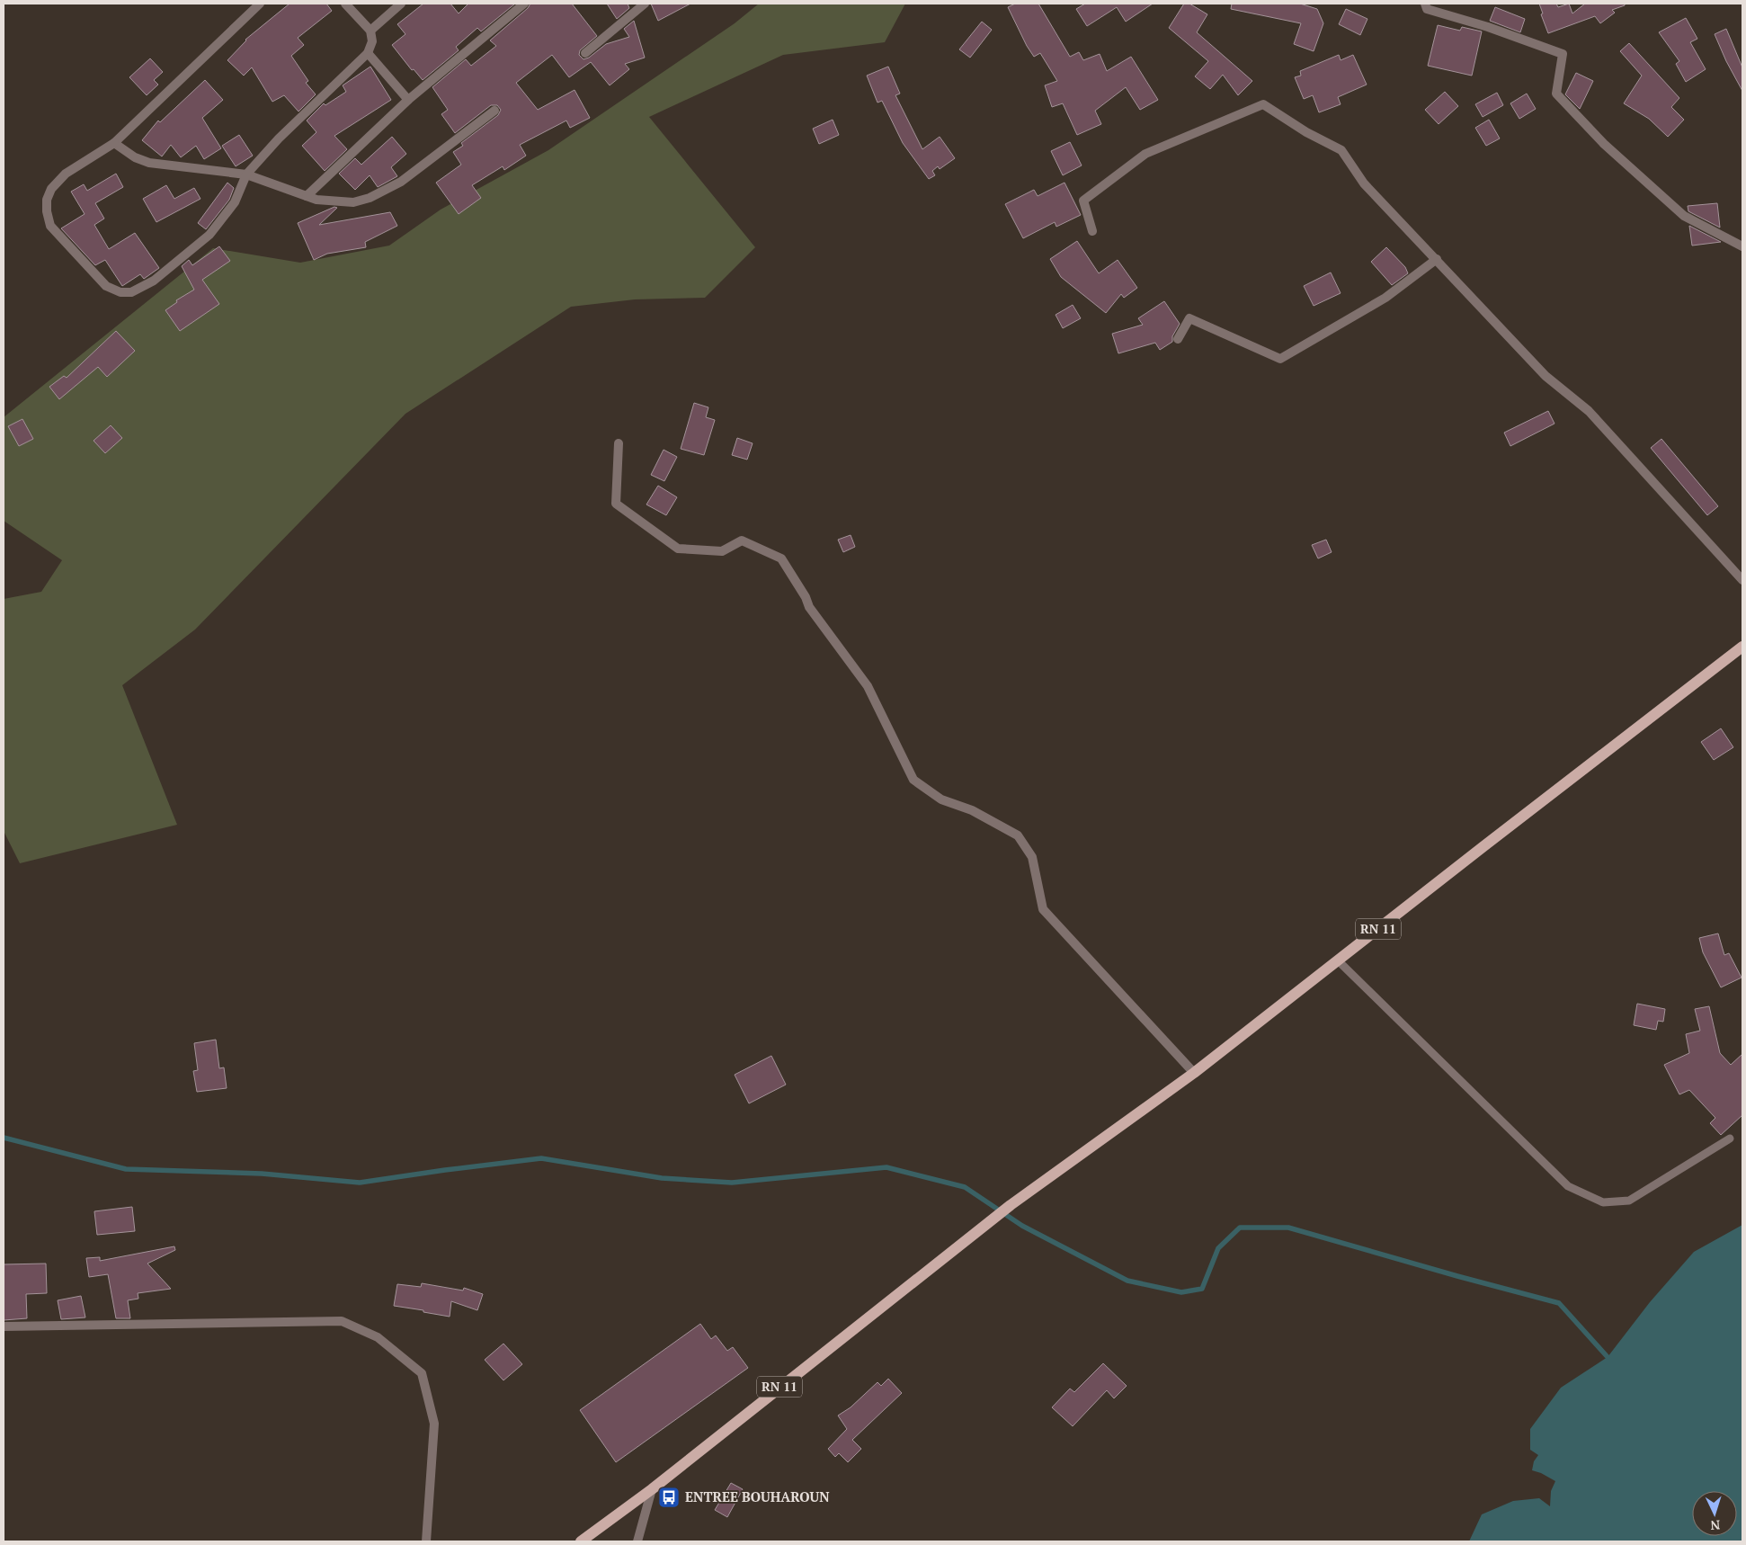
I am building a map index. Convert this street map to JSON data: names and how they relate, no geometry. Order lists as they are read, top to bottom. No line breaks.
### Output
{"streets":{"main road":["RN 11"]},"places":{"bus stop":["ENTREE BOUHAROUN"]},"north":"bottom"}
